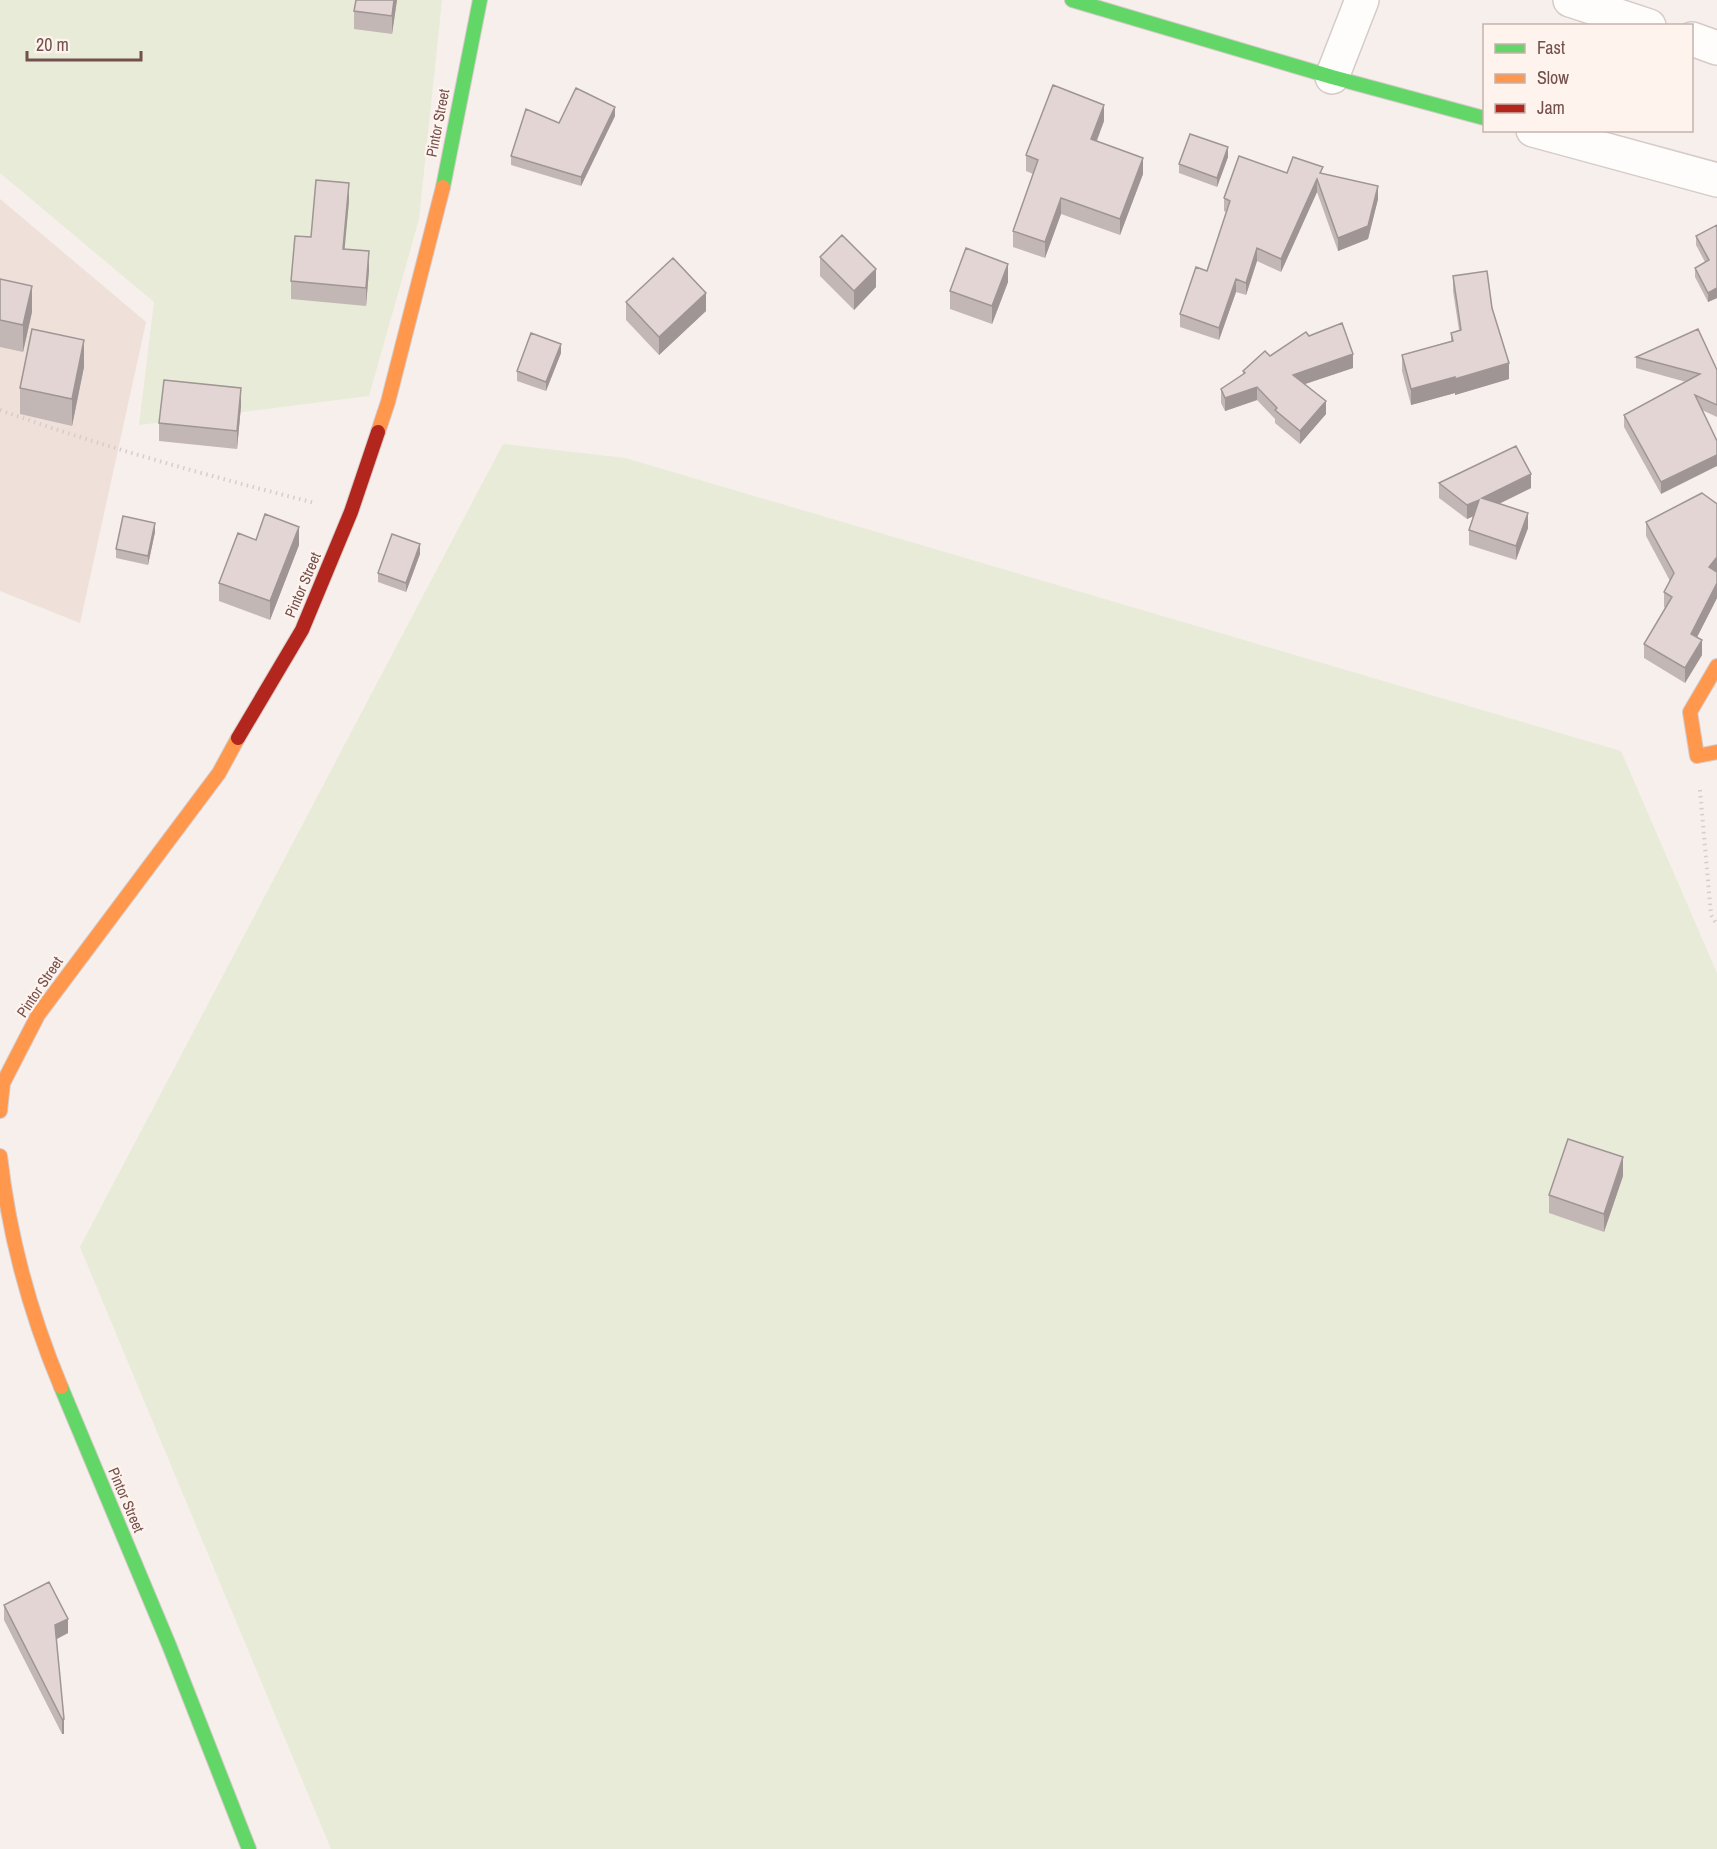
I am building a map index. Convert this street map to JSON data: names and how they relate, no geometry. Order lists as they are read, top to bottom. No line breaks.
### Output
{"streets":{"street":["Pintor Street"]},"legend":["Fast","Slow","Jam"],"scale_bar":"20 m"}
